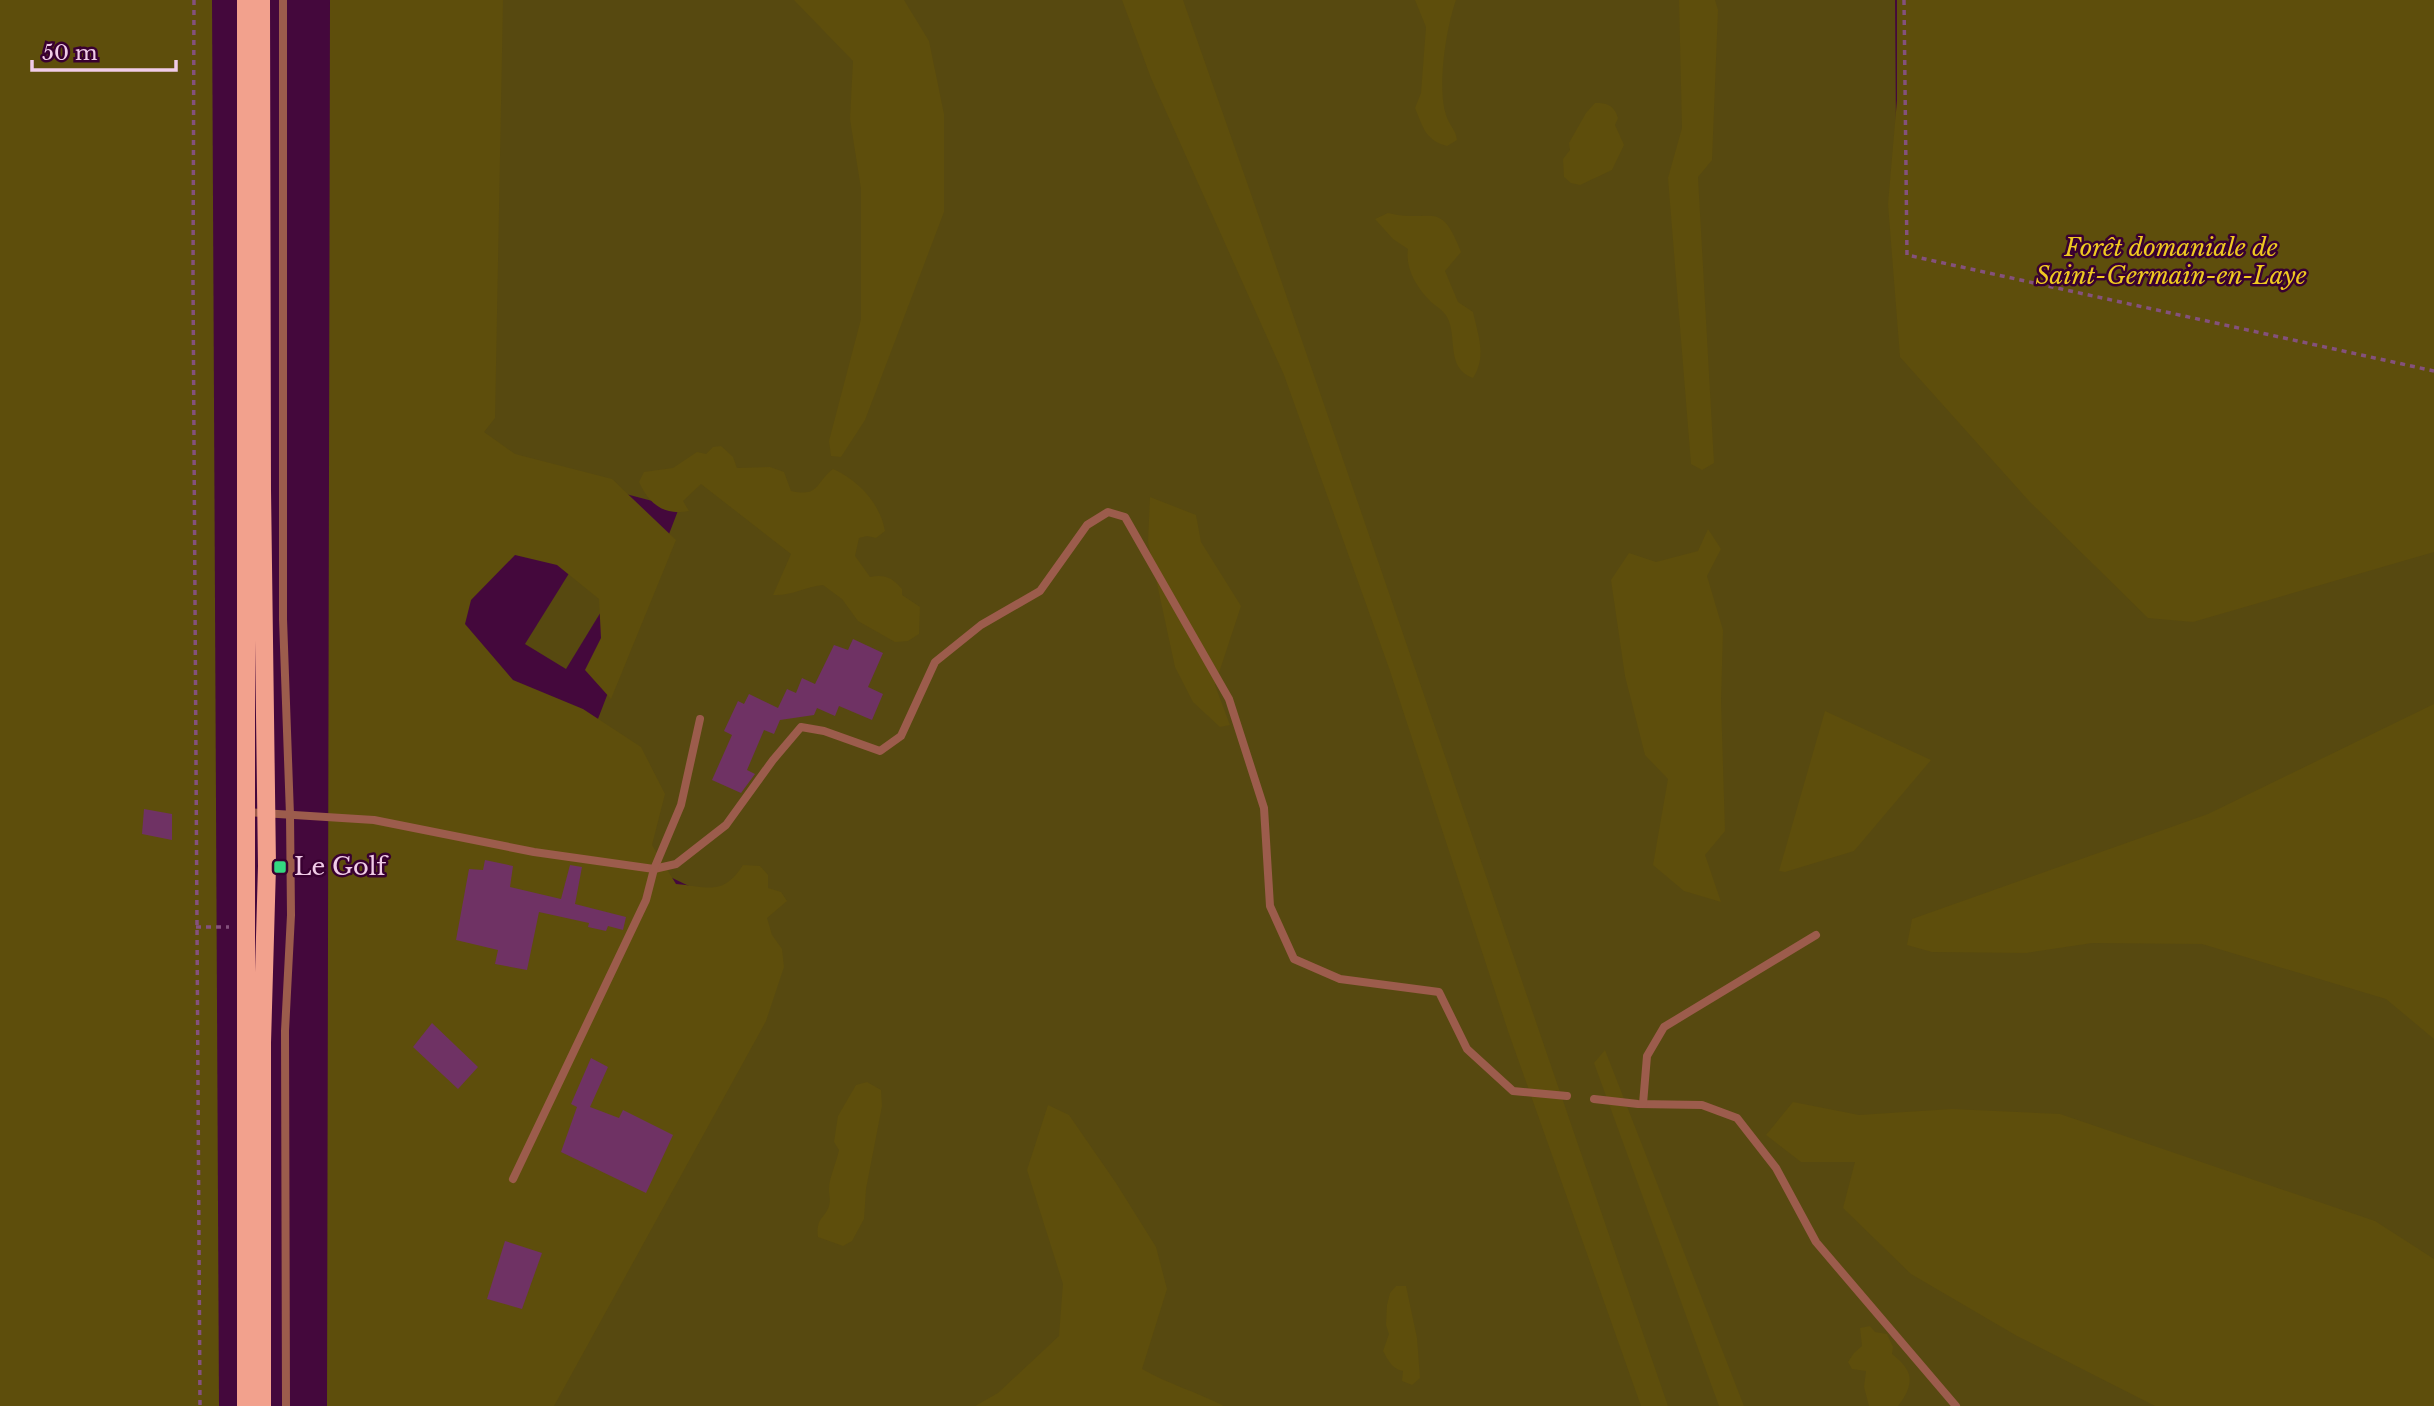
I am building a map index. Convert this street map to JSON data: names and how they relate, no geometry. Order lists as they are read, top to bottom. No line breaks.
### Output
{"parks":["Forêt domaniale de Saint-Germain-en-Laye"],"places":{"transit":["Le Golf"]},"scale_bar":"50 m"}
